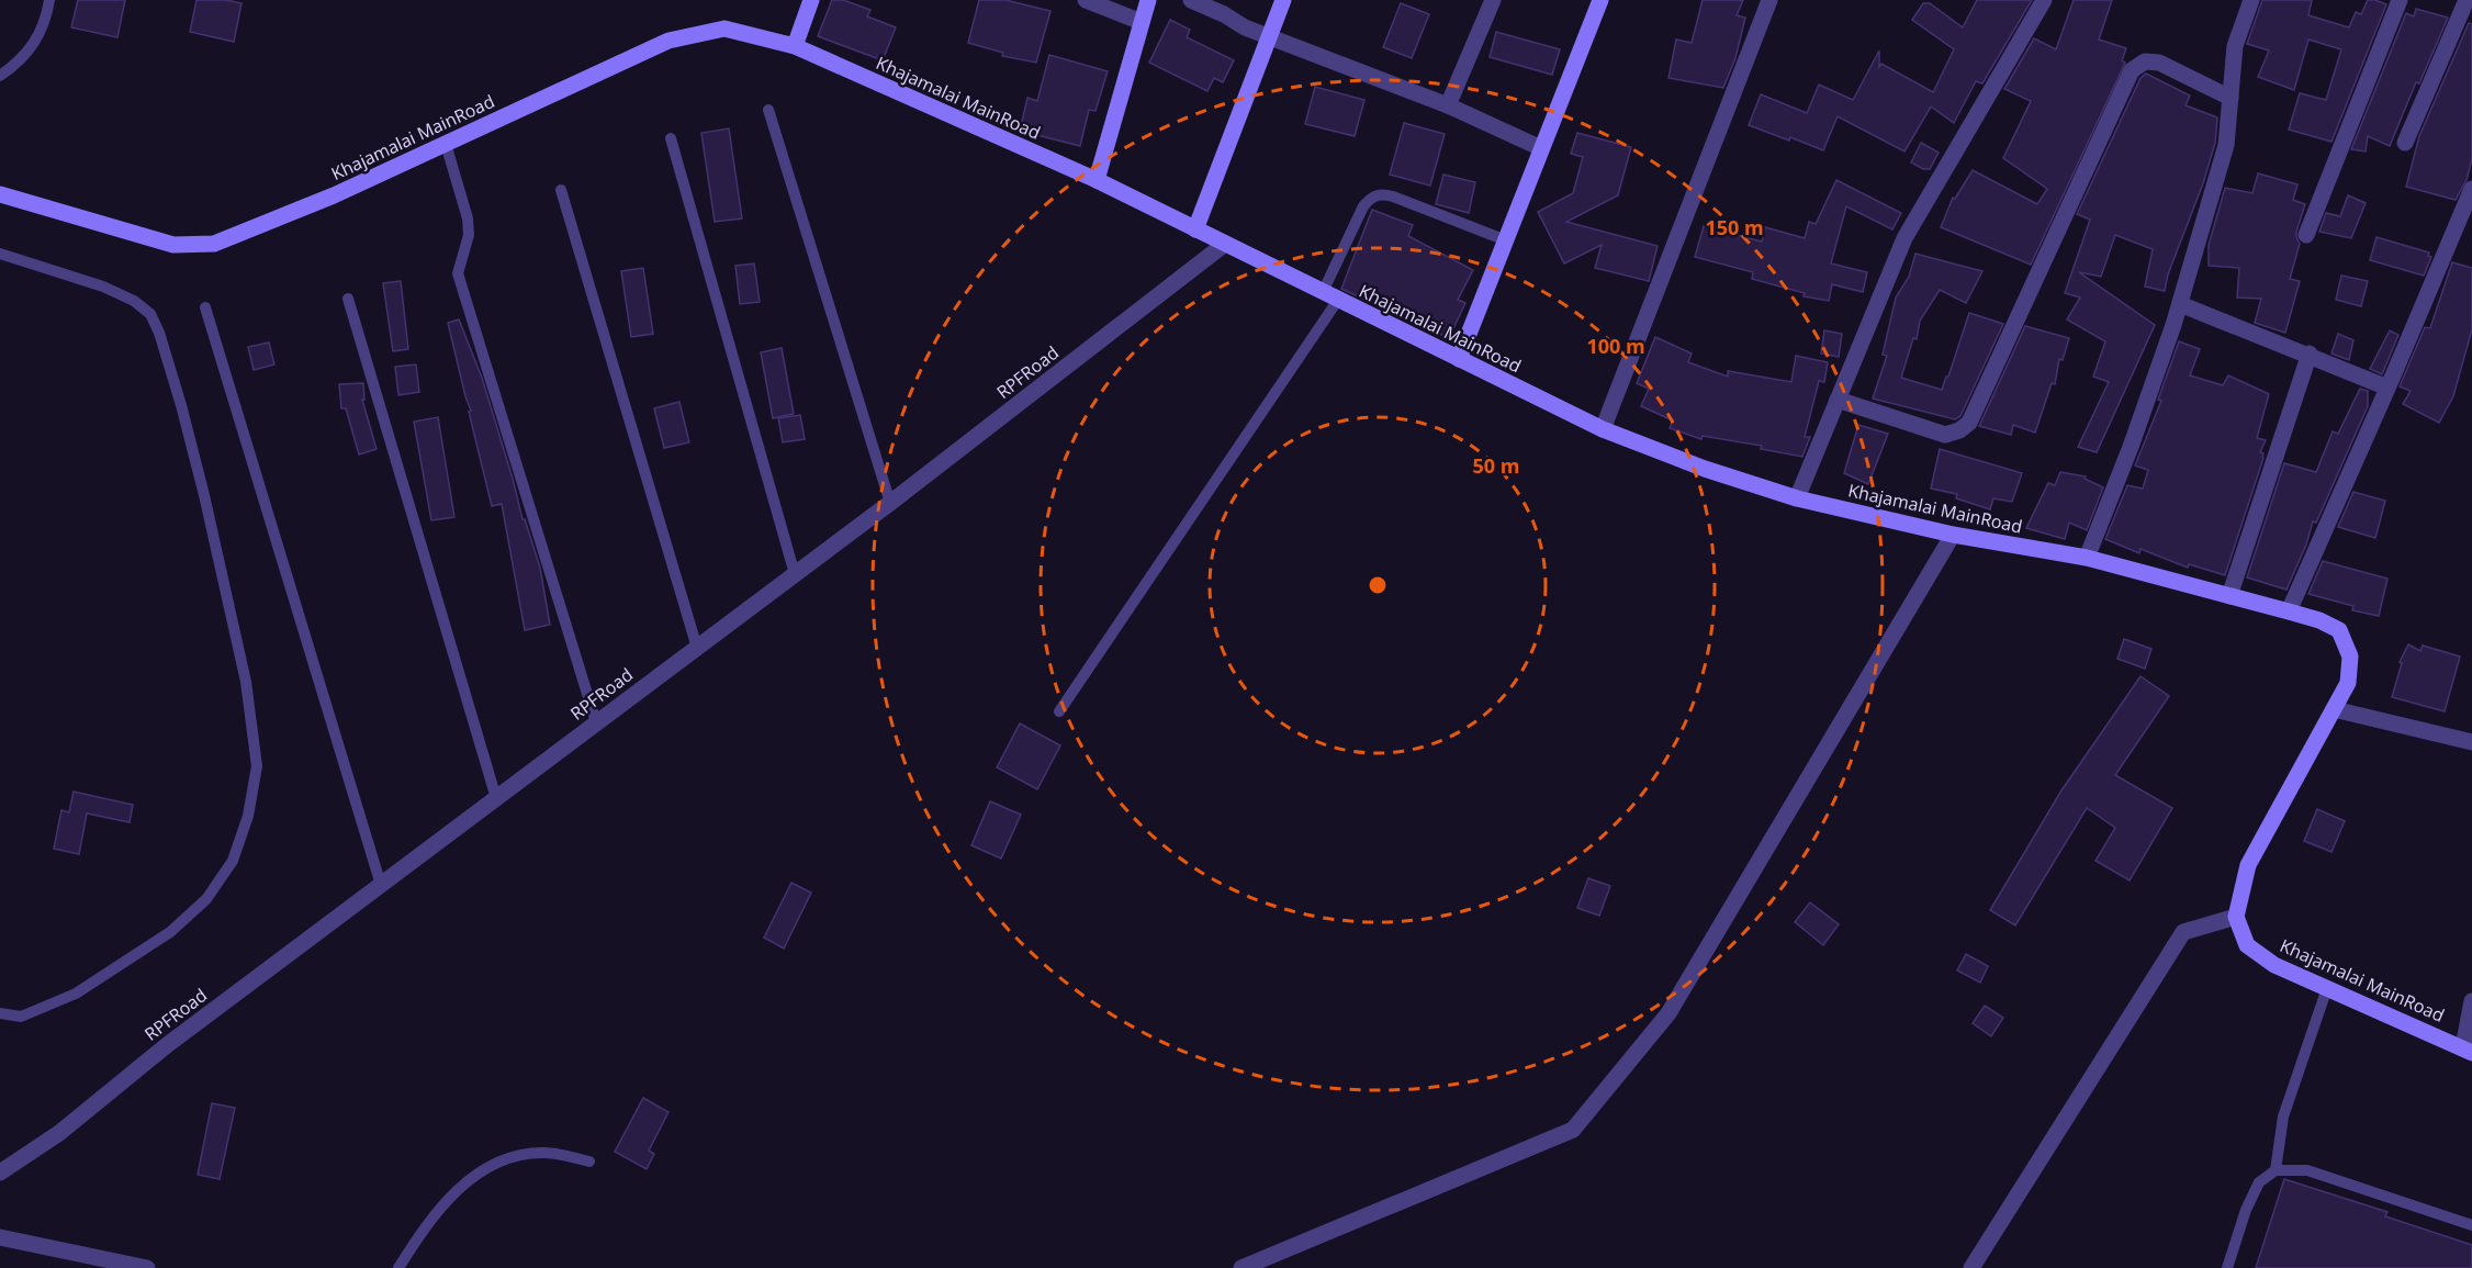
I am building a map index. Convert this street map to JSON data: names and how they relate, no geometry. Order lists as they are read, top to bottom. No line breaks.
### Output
{"streets":{"main road":["Khajamalai MainRoad"],"street":["RPFRoad"]},"crossings":[["Khajamalai MainRoad","RPFRoad"]],"rings":["150 m","100 m","50 m"]}
